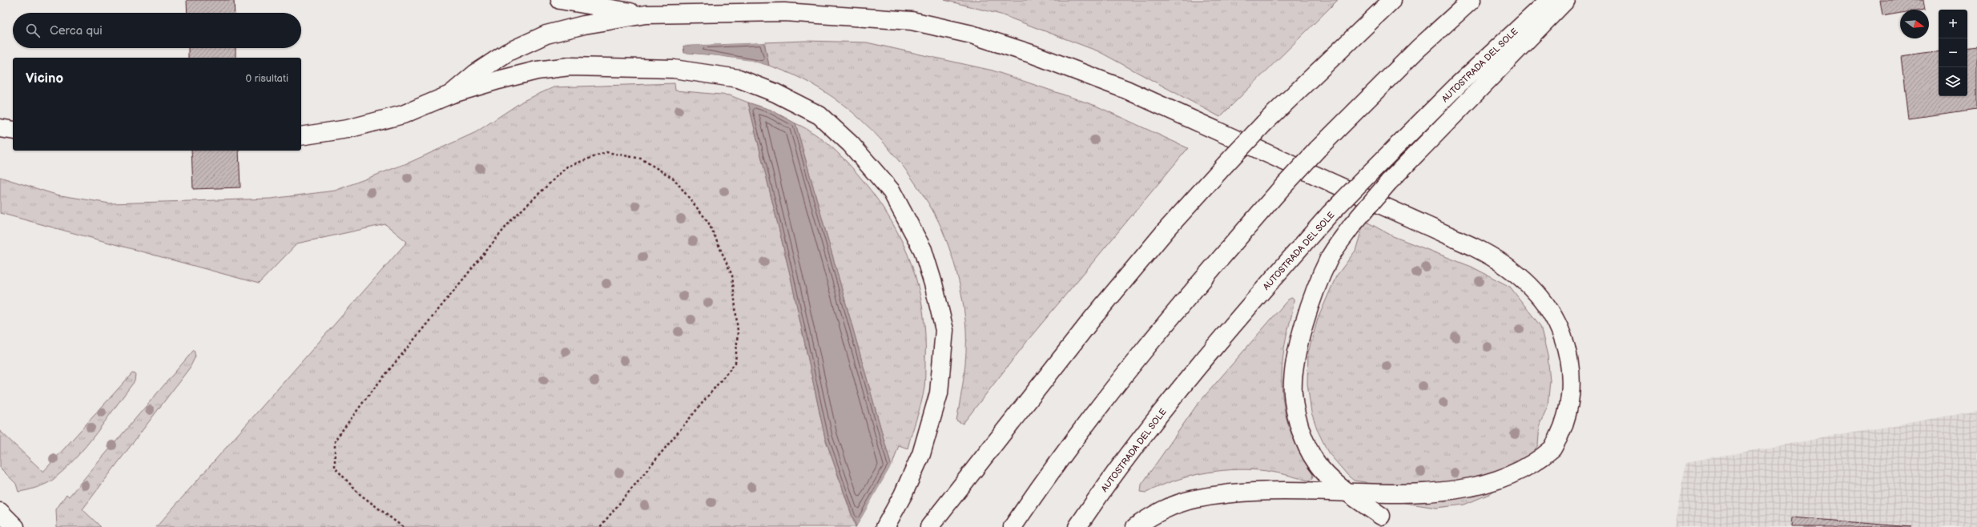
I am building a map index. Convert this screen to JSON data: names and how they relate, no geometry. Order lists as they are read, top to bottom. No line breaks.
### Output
{"streets":{"main road":["AUTOSTRADA DEL SOLE"]},"north":"right","page":{"map_buttons":["+","−"],"search":"Cerca qui","heading":["Vicino","0 risultati"]}}
